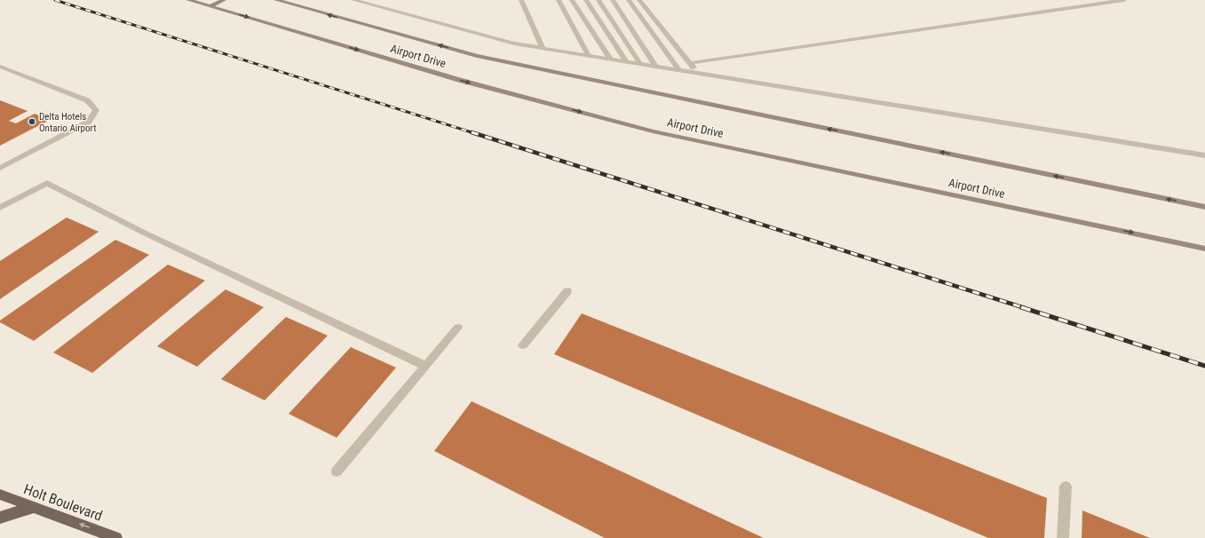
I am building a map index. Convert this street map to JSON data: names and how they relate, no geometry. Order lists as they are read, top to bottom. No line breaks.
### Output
{"streets":{"main road":["Airport Drive","Holt Boulevard"]},"one_way":["Holt Boulevard"],"places":["Delta Hotels Ontario Airport"]}
